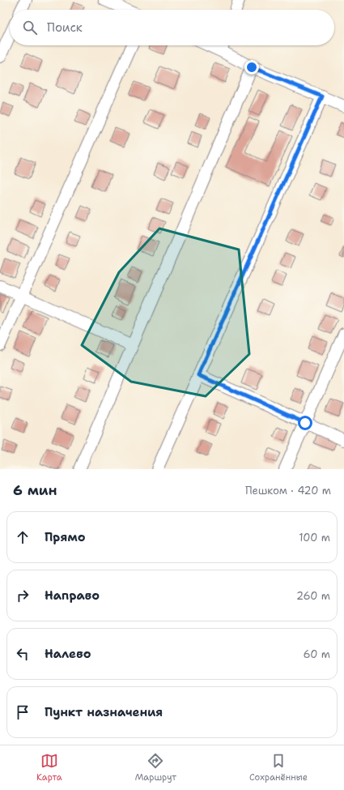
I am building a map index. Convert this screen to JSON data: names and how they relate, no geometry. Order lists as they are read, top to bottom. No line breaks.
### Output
{"page":{"search":"Поиск","heading":["6 мин","Пешком · 420 m"],"list":[["Прямо","100 m"],["Направо","260 m"],["Налево","60 m"],"Пункт назначения"],"nav":["Карта","Маршрут","Сохранённые"]}}
